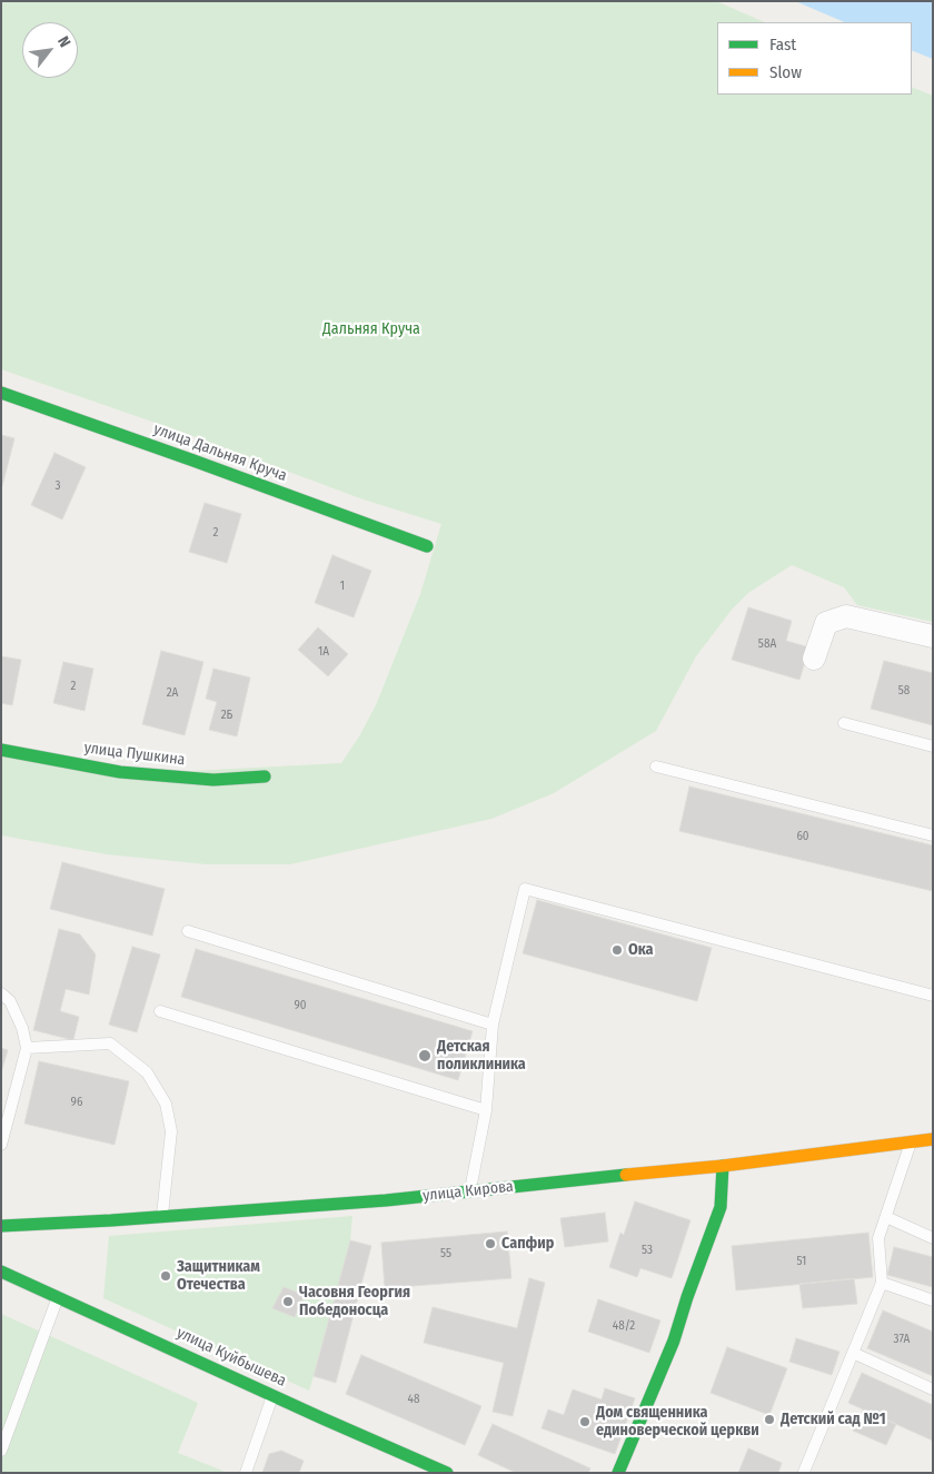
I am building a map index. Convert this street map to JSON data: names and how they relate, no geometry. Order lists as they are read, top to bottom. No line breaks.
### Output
{"streets":{"street":["улица Дальняя Круча","улица Пушкина","улица Кирова","улица Куйбышева"]},"parks":["Дальняя Круча"],"places":["Ока","Детская поликлиника","Сапфир","Защитникам Отечества","Часовня Георгия Победоносца","Детский сад №1","Дом священника единоверческой церкви"],"house_numbers":["3","2","1","58А","1А","2","58","2А","2Б","60","90","96","53","55","51","48/2","37А","48"],"legend":["Fast","Slow"],"north":"top right"}
